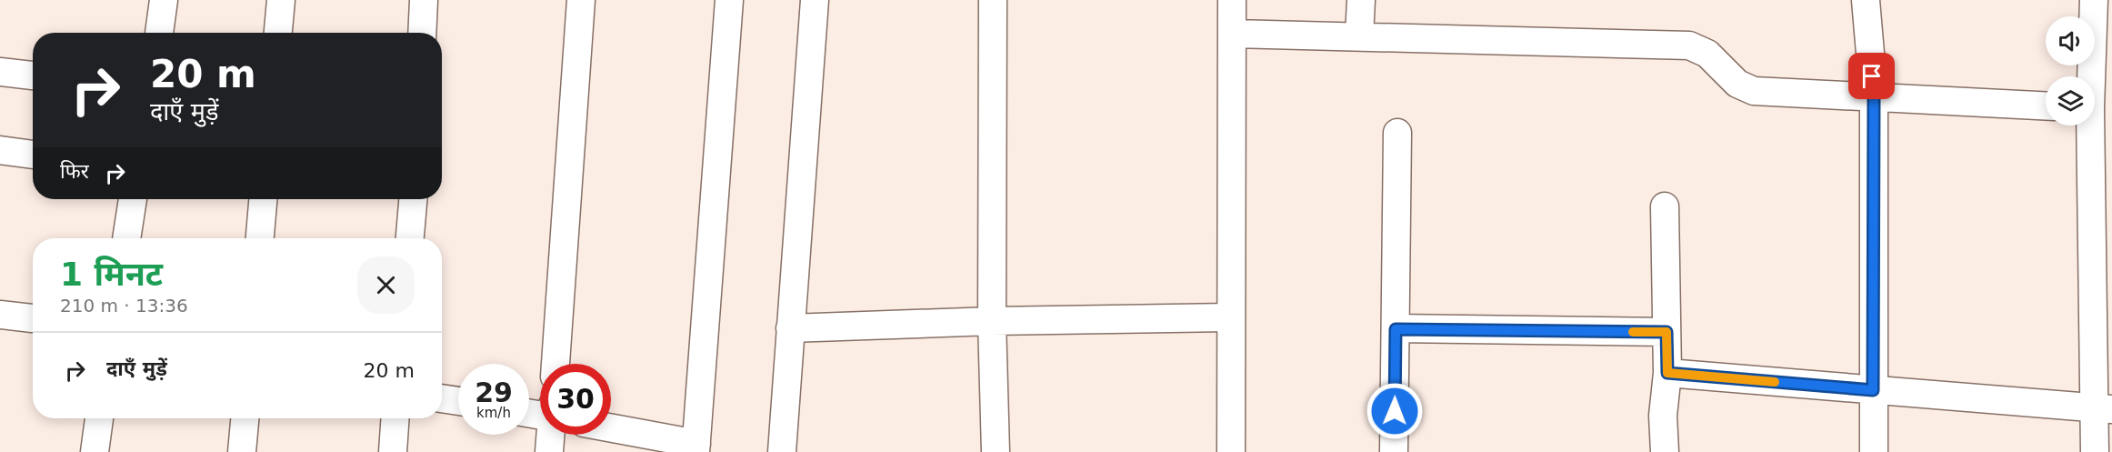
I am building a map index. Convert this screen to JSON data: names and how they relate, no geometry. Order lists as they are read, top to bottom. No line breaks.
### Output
{"page":{"turn":["20 m","दाएँ मुड़ें"],"then":"फिर","heading":["1 मिनट","210 m · 13:36"],"list":[{"name":"दाएँ मुड़ें","value":"20 m"}],"speed":"29 km/h","limit":"30"}}
